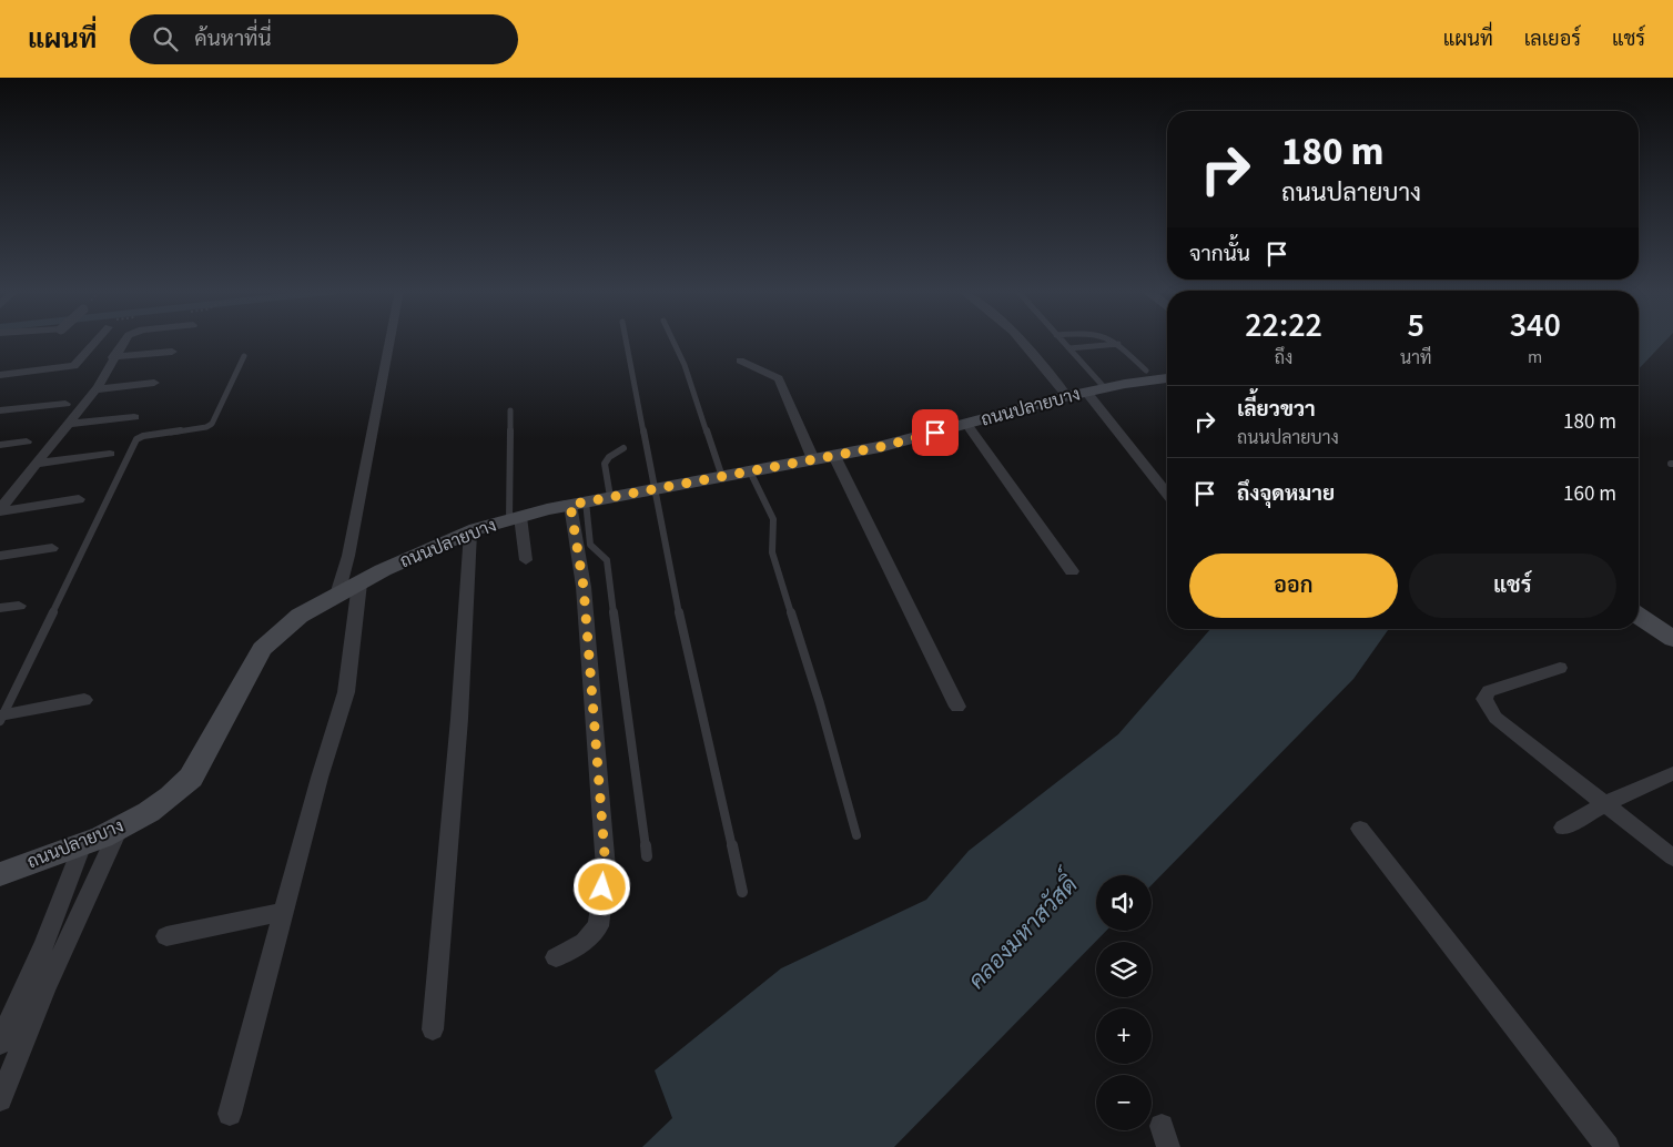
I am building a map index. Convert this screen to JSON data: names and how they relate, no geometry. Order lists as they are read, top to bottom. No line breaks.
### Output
{"streets":{"street":["ถนนปลายบาง"]},"water":["คลองมหาสวัสดิ์"],"page":{"header":"แผนที่","search":"ค้นหาที่นี่","nav":["แผนที่","เลเยอร์","แชร์"],"turn":["180 m","ถนนปลายบาง"],"then":"จากนั้น","eta":["22:22","ถึง","5","นาที","340","m"],"list":[{"name":"เลี้ยวขวา","note":"ถนนปลายบาง","value":"180 m"},{"name":"ถึงจุดหมาย","value":"160 m"}],"buttons":["ออก","แชร์"],"map_buttons":["+","−"]}}
